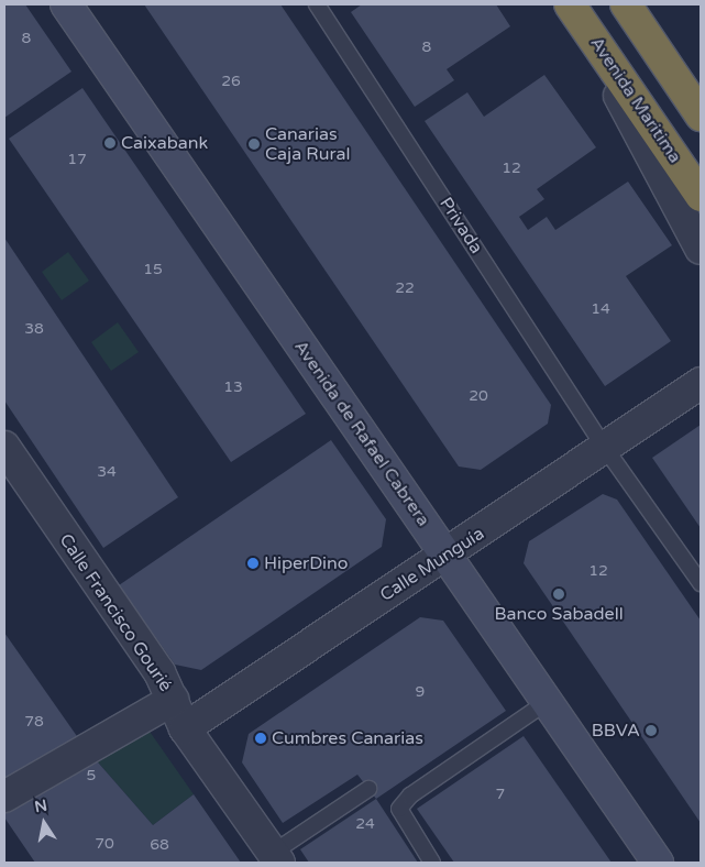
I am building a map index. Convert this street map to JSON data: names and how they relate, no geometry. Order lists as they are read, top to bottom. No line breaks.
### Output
{"streets":{"highway":["Avenida Maritima"],"street":["Avenida de Rafael Cabrera","Calle Munguía","Calle Francisco Gourié"],"lane":["Privada"]},"crossings":[["Privada","Calle Munguía"],["Avenida de Rafael Cabrera","Calle Munguía"],["Calle Munguía","Calle Francisco Gourié"]],"places":["Caixabank","Canarias Caja Rural","HiperDino","Banco Sabadell","BBVA","Cumbres Canarias"],"house_numbers":["8","8","26","17","12","15","22","14","38","13","20","34","12","9","78","5","7","24","70","68"],"north":"top"}
